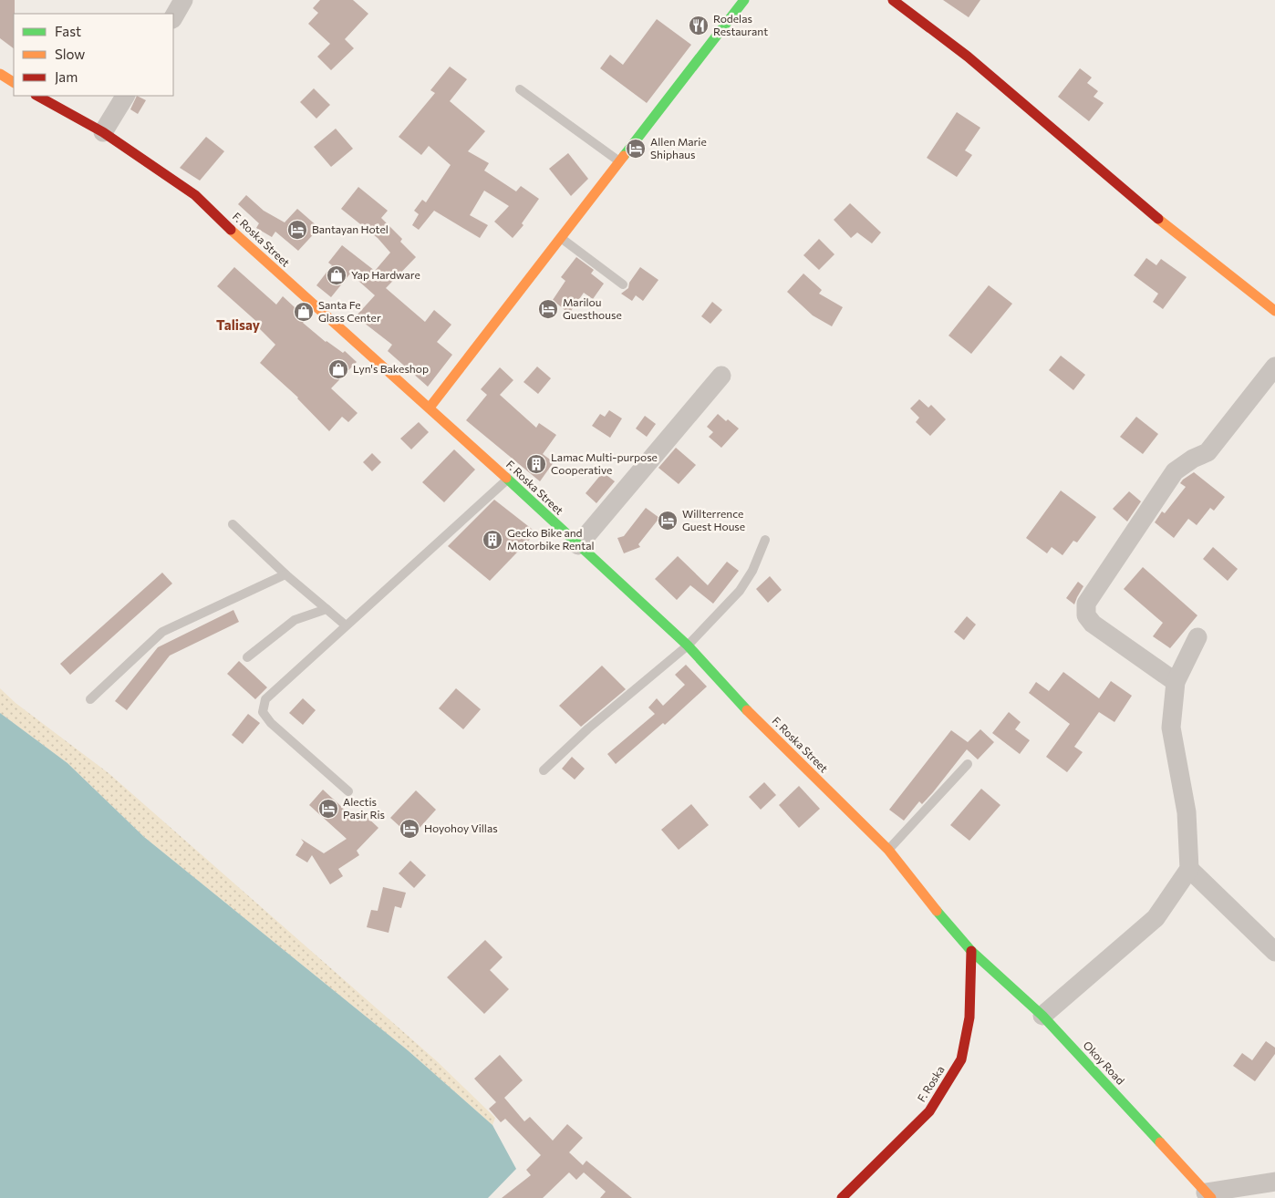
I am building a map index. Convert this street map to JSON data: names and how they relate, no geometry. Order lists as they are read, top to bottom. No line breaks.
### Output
{"streets":{"main road":["F. Roska Street","Okoy Road","F. Roska"]},"crossings":[["F. Roska Street","Okoy Road"],["F. Roska Street","F. Roska"],["Okoy Road","F. Roska"]],"districts":["Talisay"],"places":{"restaurant":["Rodelas Restaurant"],"hotel":["Allen Marie Shiphaus","Bantayan Hotel","Marilou Guesthouse","Willterrence Guest House","Alectis Pasir Ris","Hoyohoy Villas"],"shop":["Yap Hardware","Santa Fe Glass Center","Lyn's Bakeshop"],"building":["Lamac Multi-purpose Cooperative","Gecko Bike and Motorbike Rental"]},"legend":["Fast","Slow","Jam"]}
